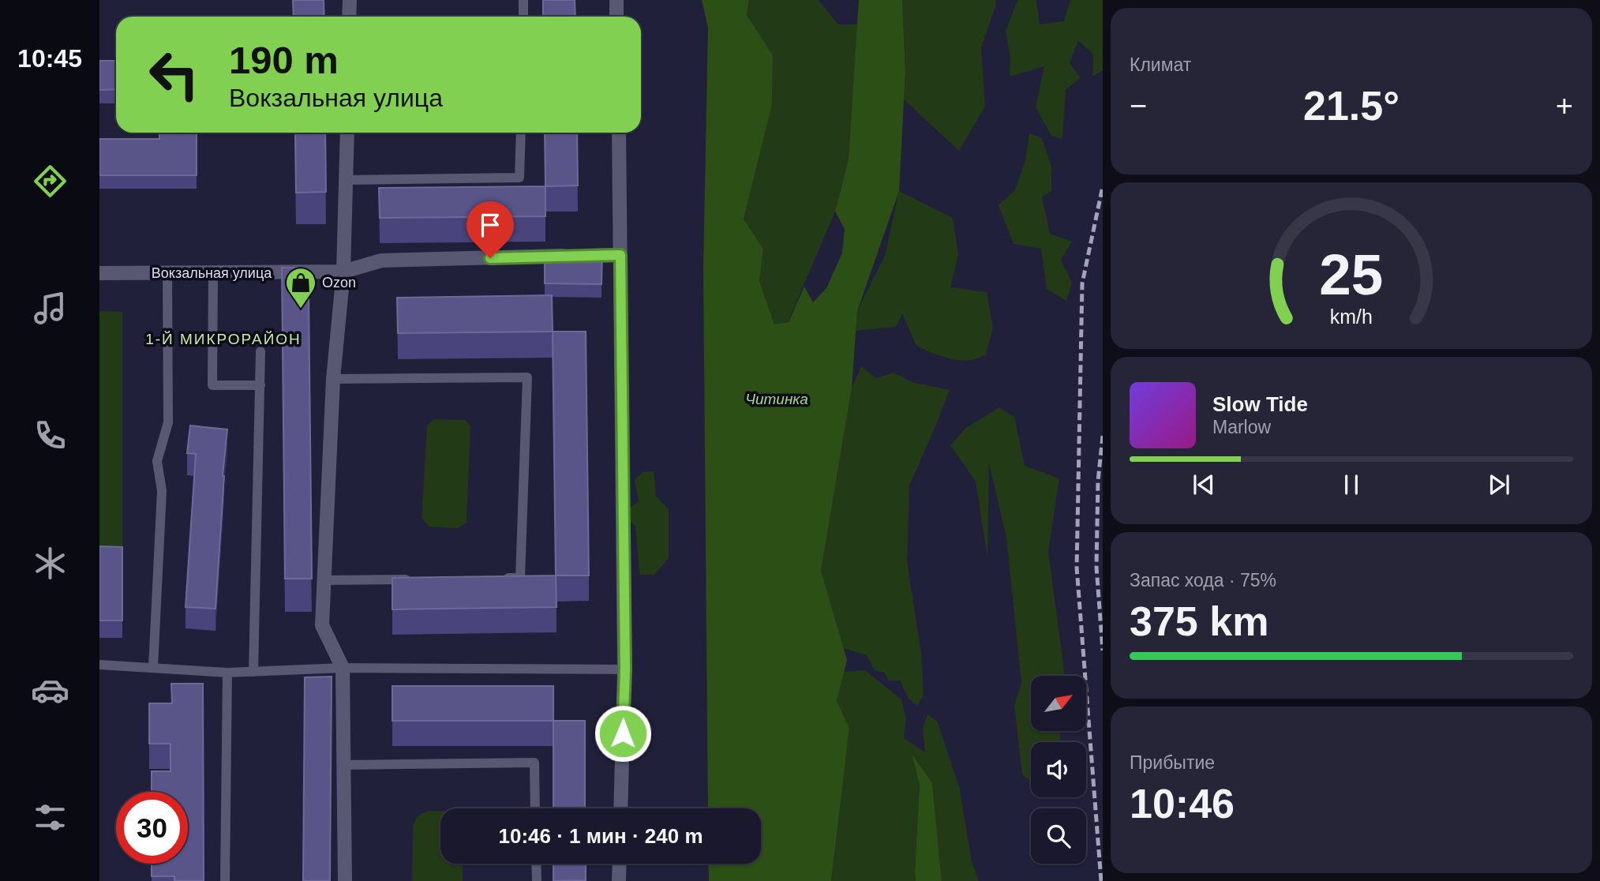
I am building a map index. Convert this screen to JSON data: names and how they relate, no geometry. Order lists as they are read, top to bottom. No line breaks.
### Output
{"streets":{"street":["Вокзальная улица"]},"districts":["1-Й МИКРОРАЙОН"],"water":["Читинка"],"places":{"shop":["Ozon"]},"north":"top right","page":{"tabs":"10:45","tile":["Климат",["Запас хода · 75%","375 km"],["Прибытие","10:46"]],"turn":["190 m","Вокзальная улица"],"heat":["−","21.5°","+"],"song":["Slow Tide","Marlow"],"limit":"30","trip":"10:46 · 1 мин · 240 m","gauge":["25","km/h"]}}
